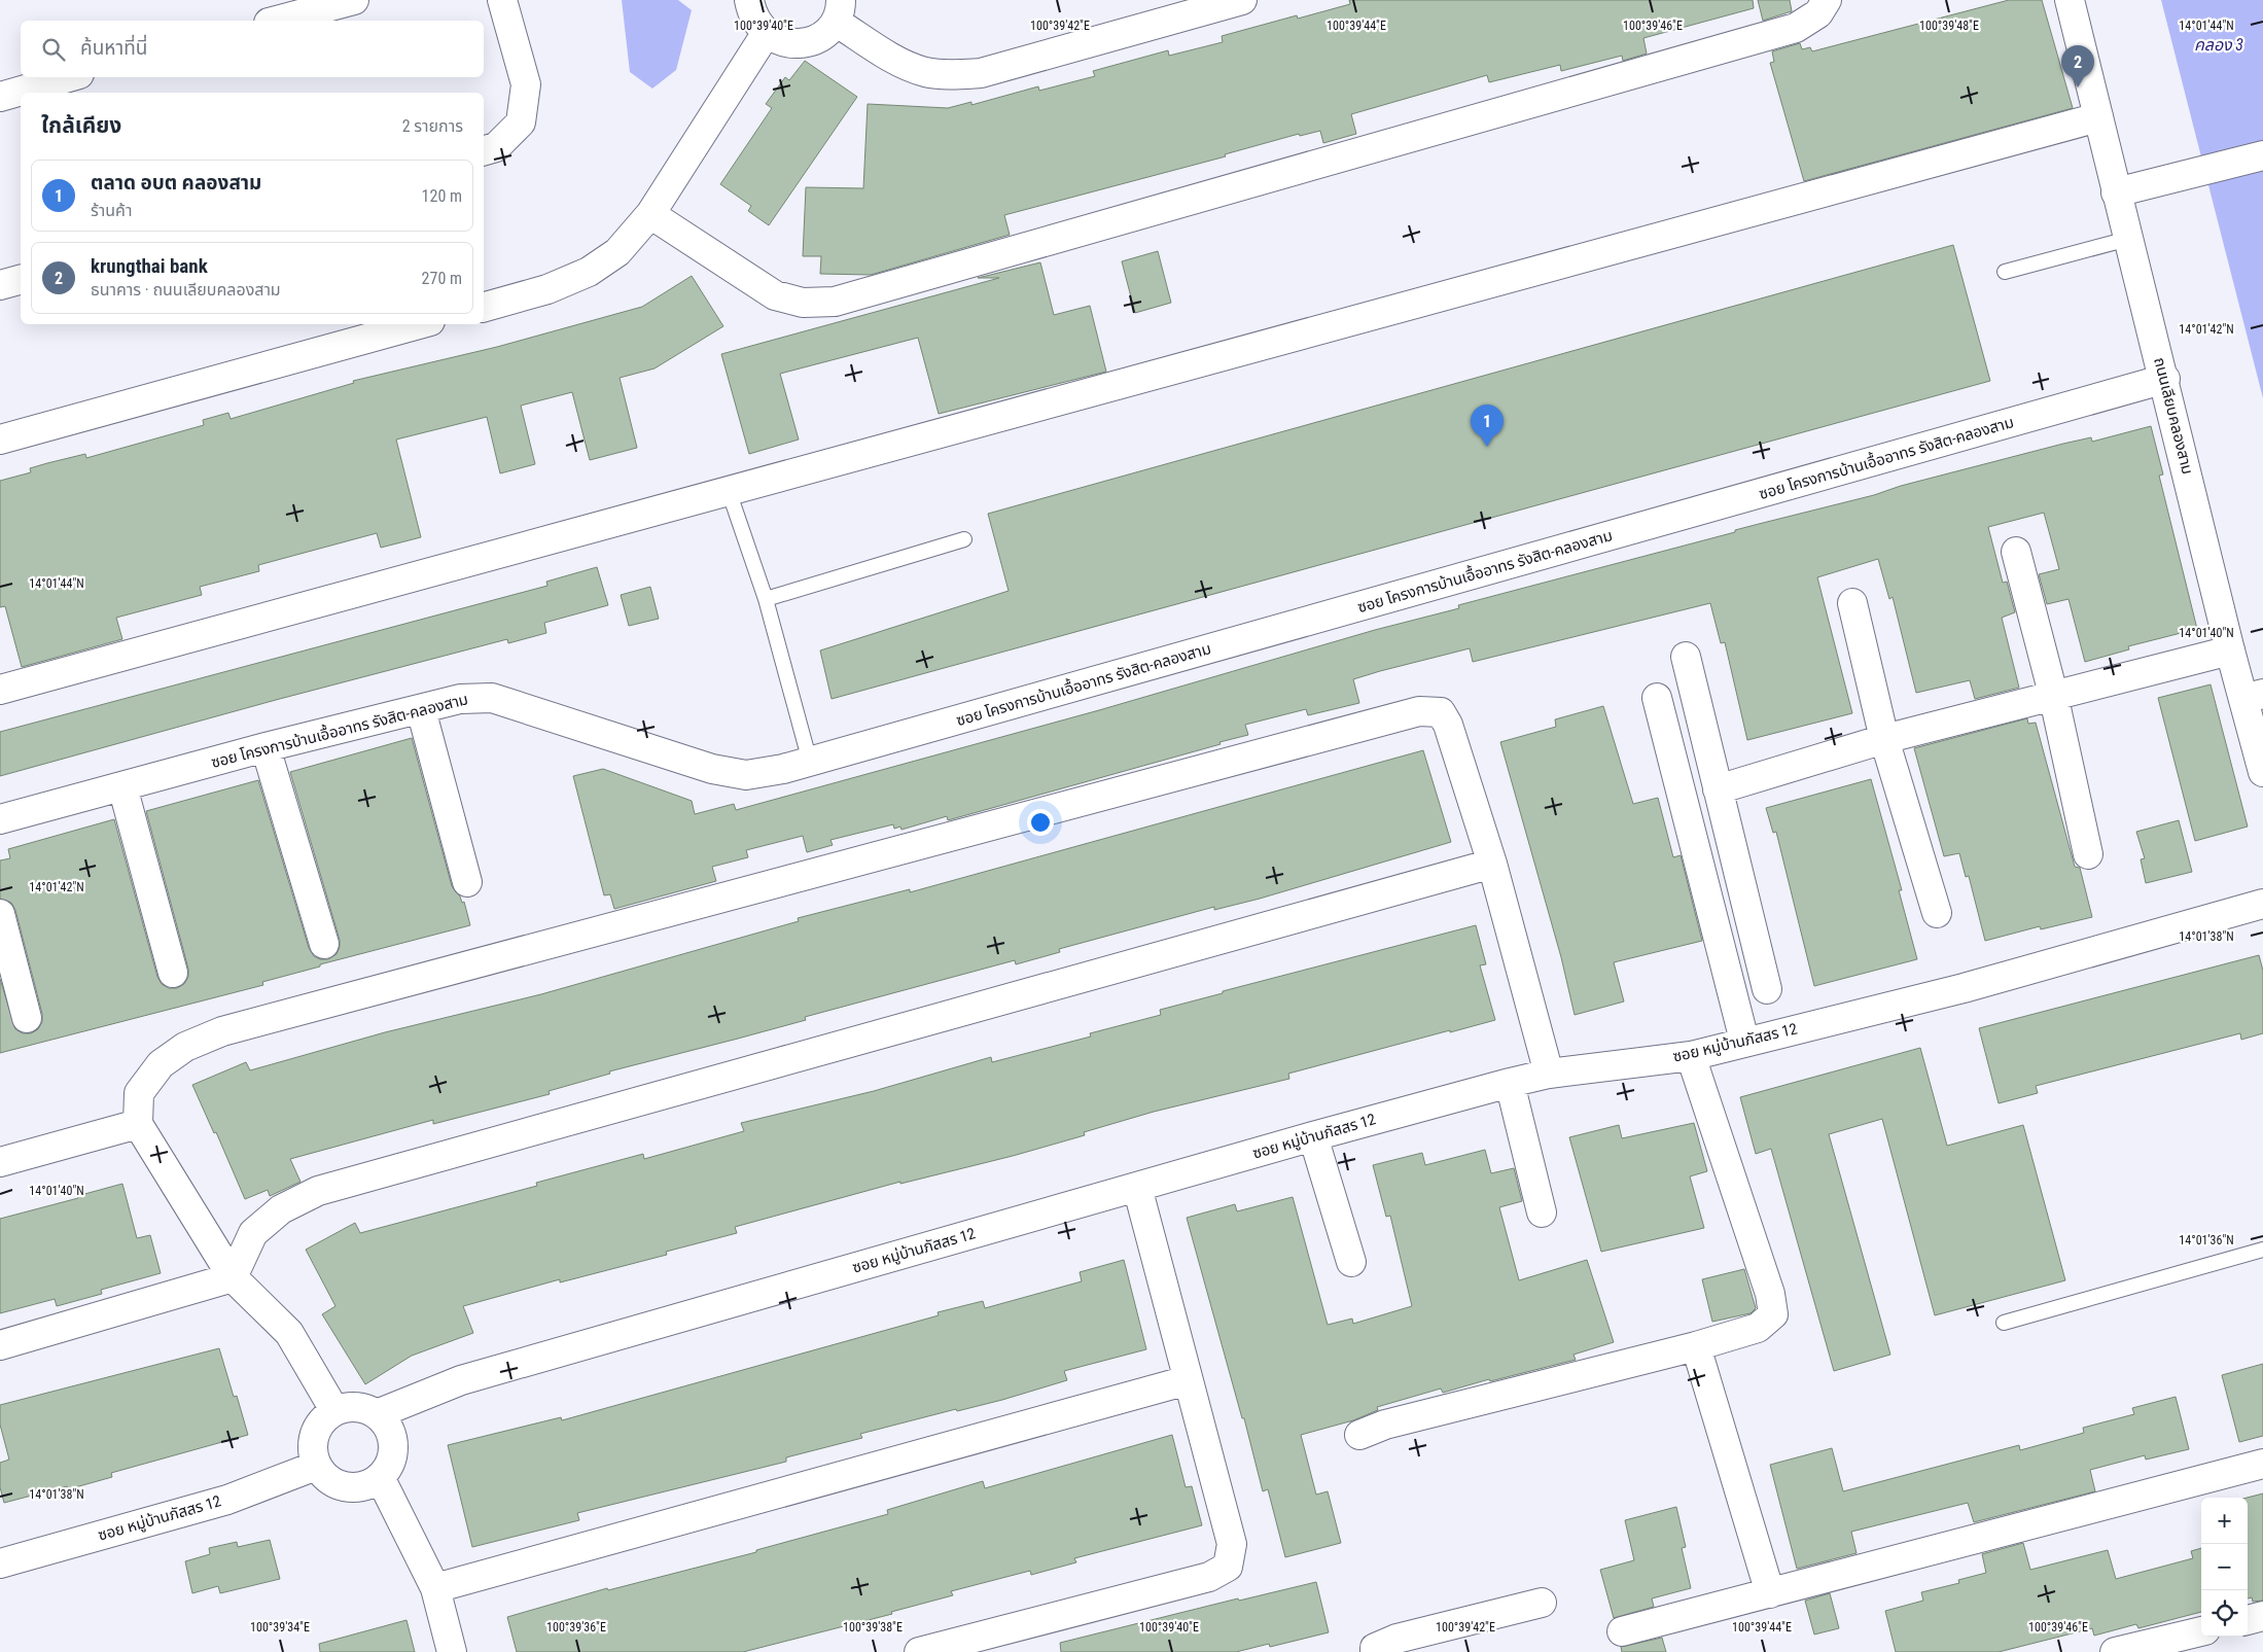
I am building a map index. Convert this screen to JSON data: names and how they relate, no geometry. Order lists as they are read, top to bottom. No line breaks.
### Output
{"streets":{"street":["ถนนเลียบคลองสาม","ซอย โครงการบ้านเอื้ออาทร รังสิต-คลองสาม","ซอย หมู่บ้านภัสสร 12"]},"crossings":[["ถนนเลียบคลองสาม","ซอย โครงการบ้านเอื้ออาทร รังสิต-คลองสาม"]],"water":["คลอง 3"],"page":{"search":"ค้นหาที่นี่","pins":["2","1"],"heading":["ใกล้เคียง","2 รายการ"],"list":[{"mark":"1","name":"ตลาด อบต คลองสาม","note":"ร้านค้า","value":"120 m"},{"mark":"2","name":"krungthai bank","note":"ธนาคาร · ถนนเลียบคลองสาม","value":"270 m"}],"map_buttons":["+","−"]},"coordinates":["14°01'44\"N","100°39'40\"E","100°39'42\"E","100°39'44\"E","100°39'46\"E","100°39'48\"E","14°01'42\"N","14°01'40\"N","14°01'38\"N","14°01'36\"N","100°39'34\"E","100°39'36\"E","100°39'38\"E"]}
